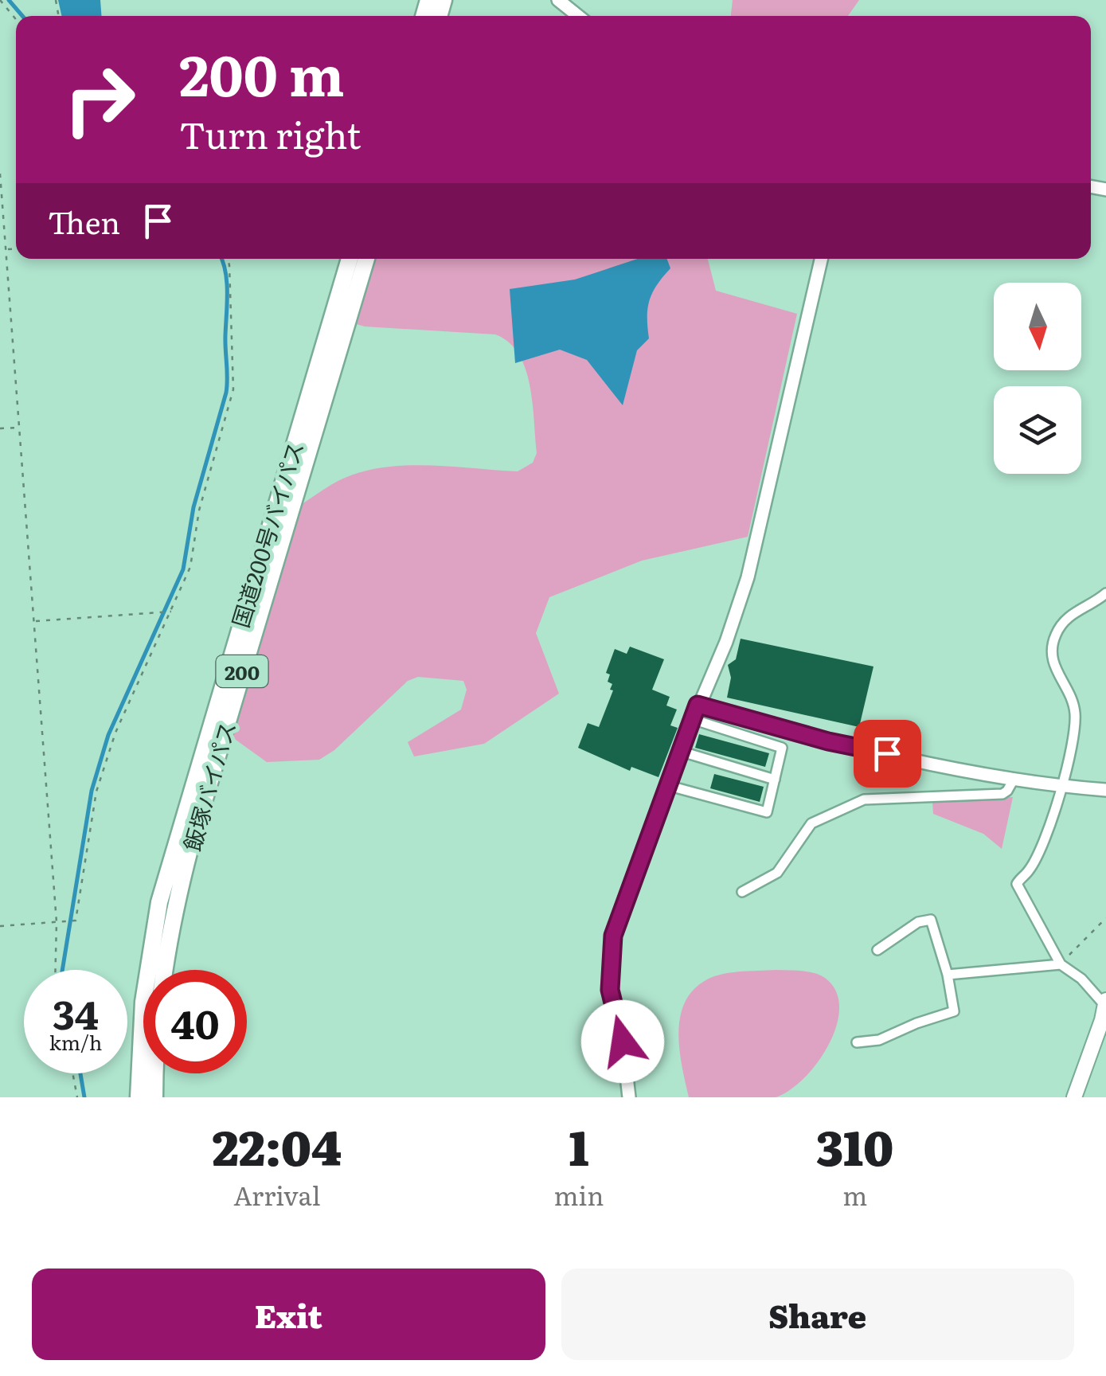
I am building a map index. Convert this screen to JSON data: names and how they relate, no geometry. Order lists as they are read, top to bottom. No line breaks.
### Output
{"streets":{"highway":["国道200号バイパス","200","飯塚バイパス"]},"north":"bottom","page":{"turn":["200 m","Turn right"],"then":"Then","speed":"34 km/h","limit":"40","eta":["22:04","Arrival","1","min","310","m"],"buttons":["Exit","Share"]}}
